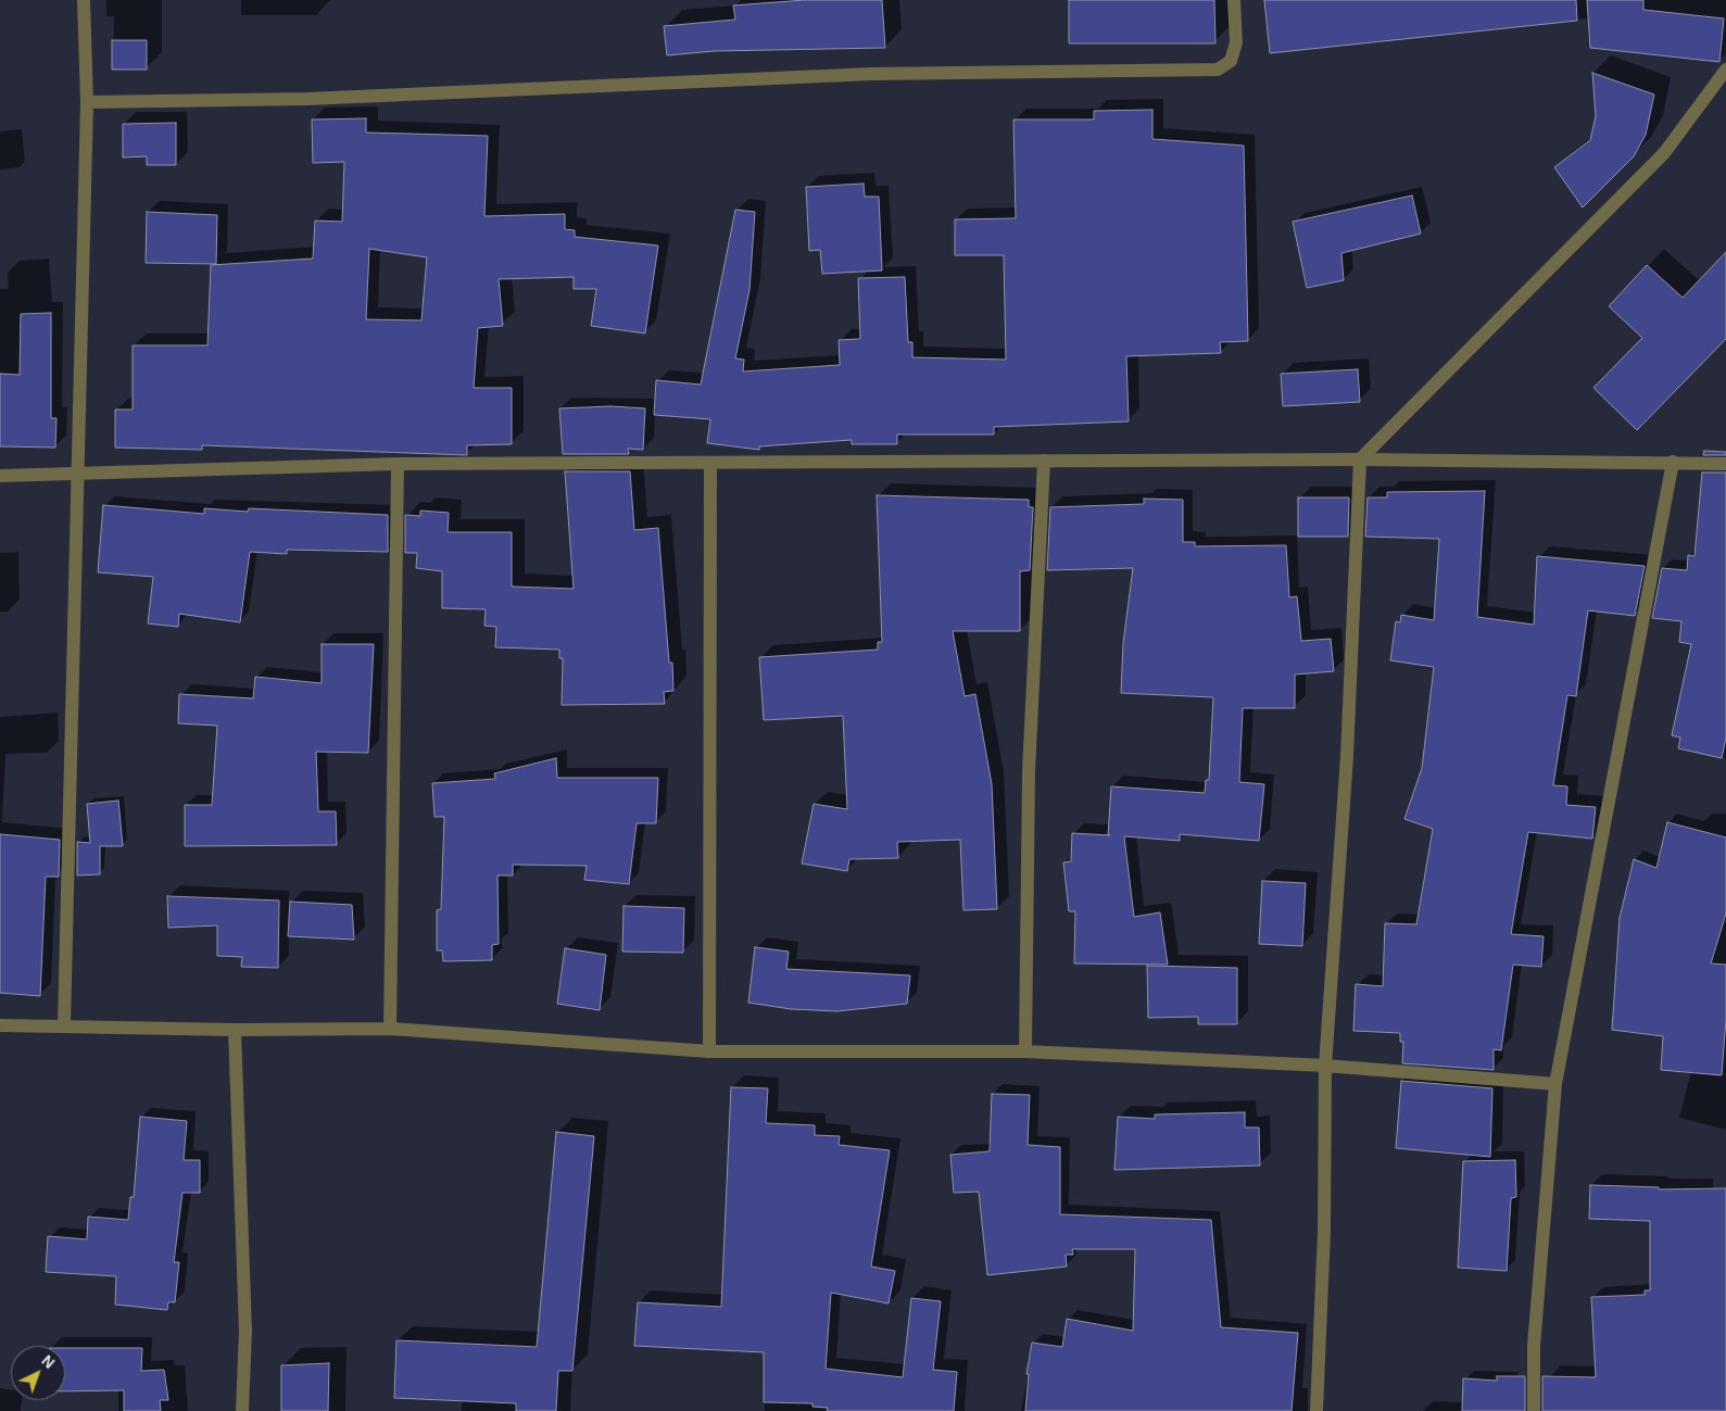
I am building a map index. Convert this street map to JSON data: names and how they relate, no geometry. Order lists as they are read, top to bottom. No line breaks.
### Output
{"north":"top right"}
